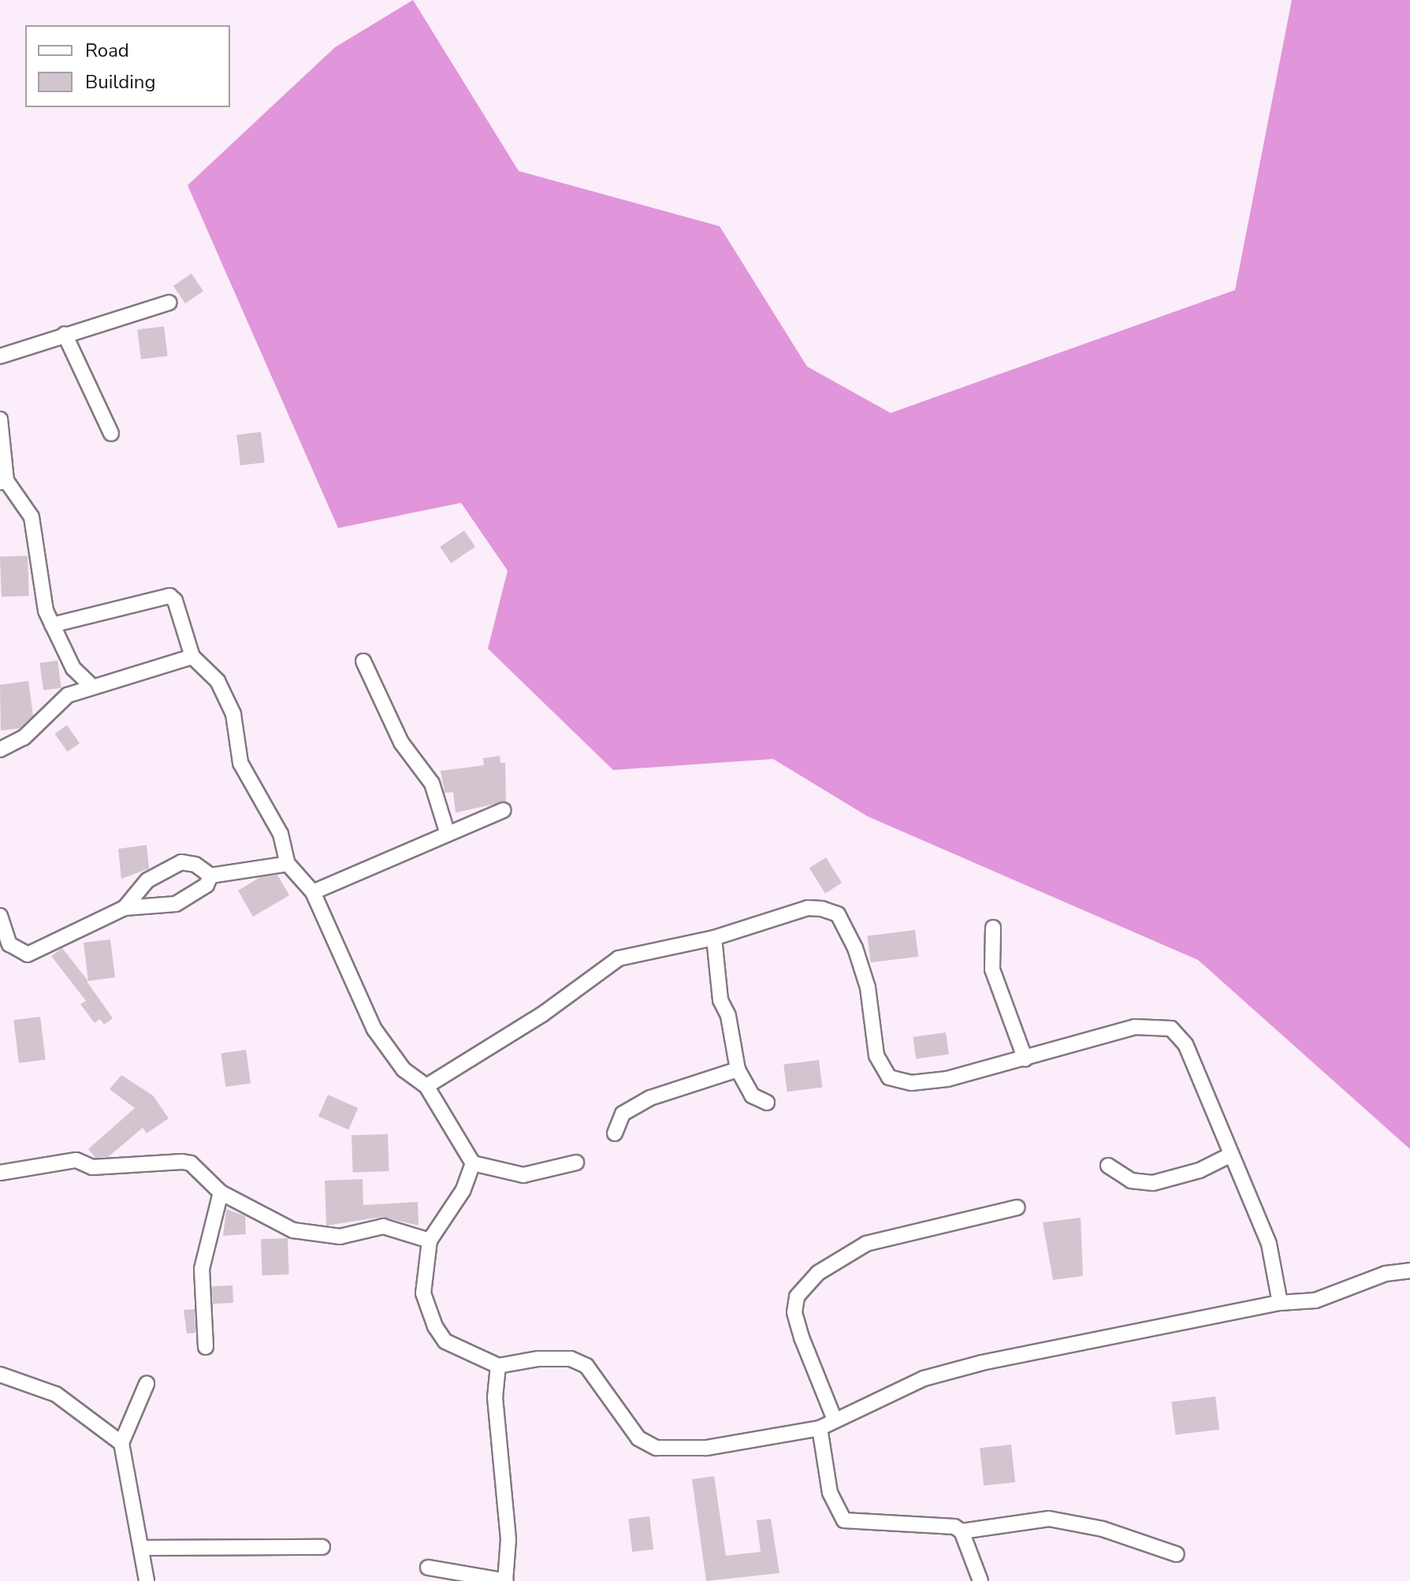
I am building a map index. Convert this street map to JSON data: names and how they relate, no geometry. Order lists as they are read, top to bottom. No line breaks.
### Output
{"legend":["Road","Building"]}
